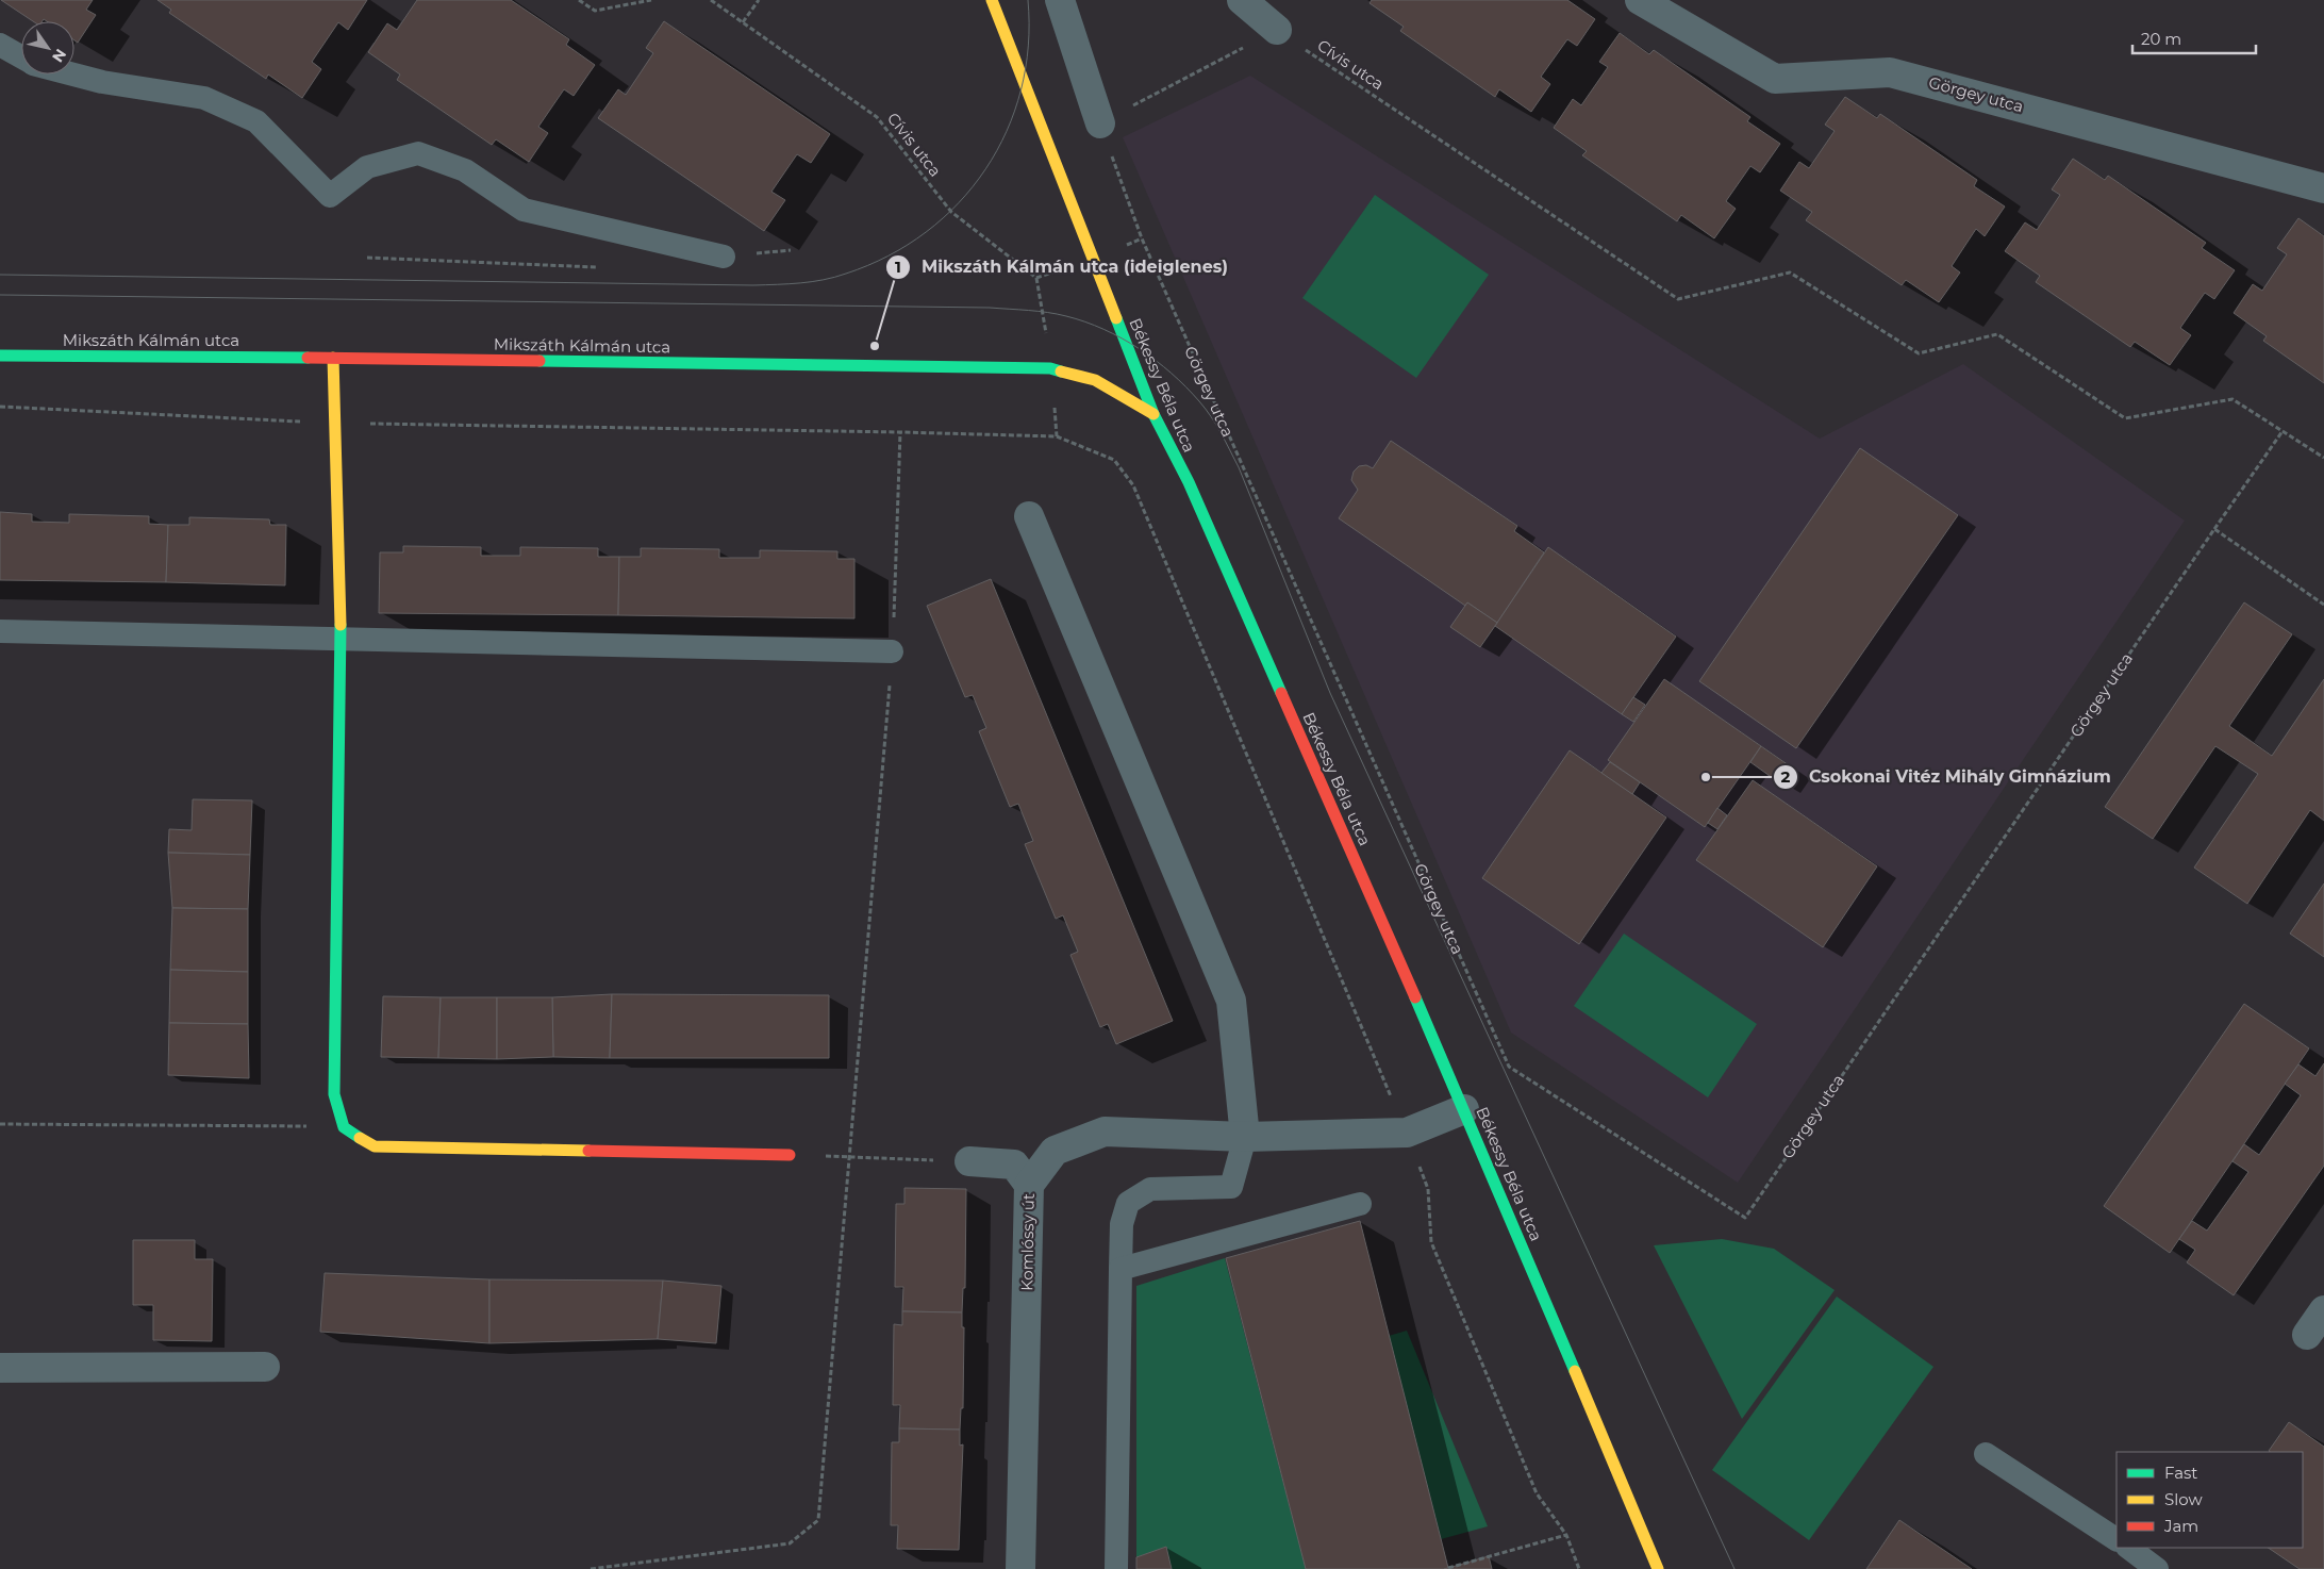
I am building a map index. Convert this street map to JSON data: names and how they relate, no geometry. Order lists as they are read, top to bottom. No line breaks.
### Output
{"streets":{"street":["Görgey utca","Mikszáth Kálmán utca","Békessy Béla utca","Komlóssy út"],"path":["Cívis utca"]},"crossings":[["Cívis utca","Görgey utca"],["Mikszáth Kálmán utca","Békessy Béla utca"],["Békessy Béla utca","Komlóssy út"]],"places":["Mikszáth Kálmán utca (ideiglenes)","Csokonai Vitéz Mihály Gimnázium"],"legend":["Fast","Slow","Jam"],"scale_bar":"20 m","north":"bottom right"}
